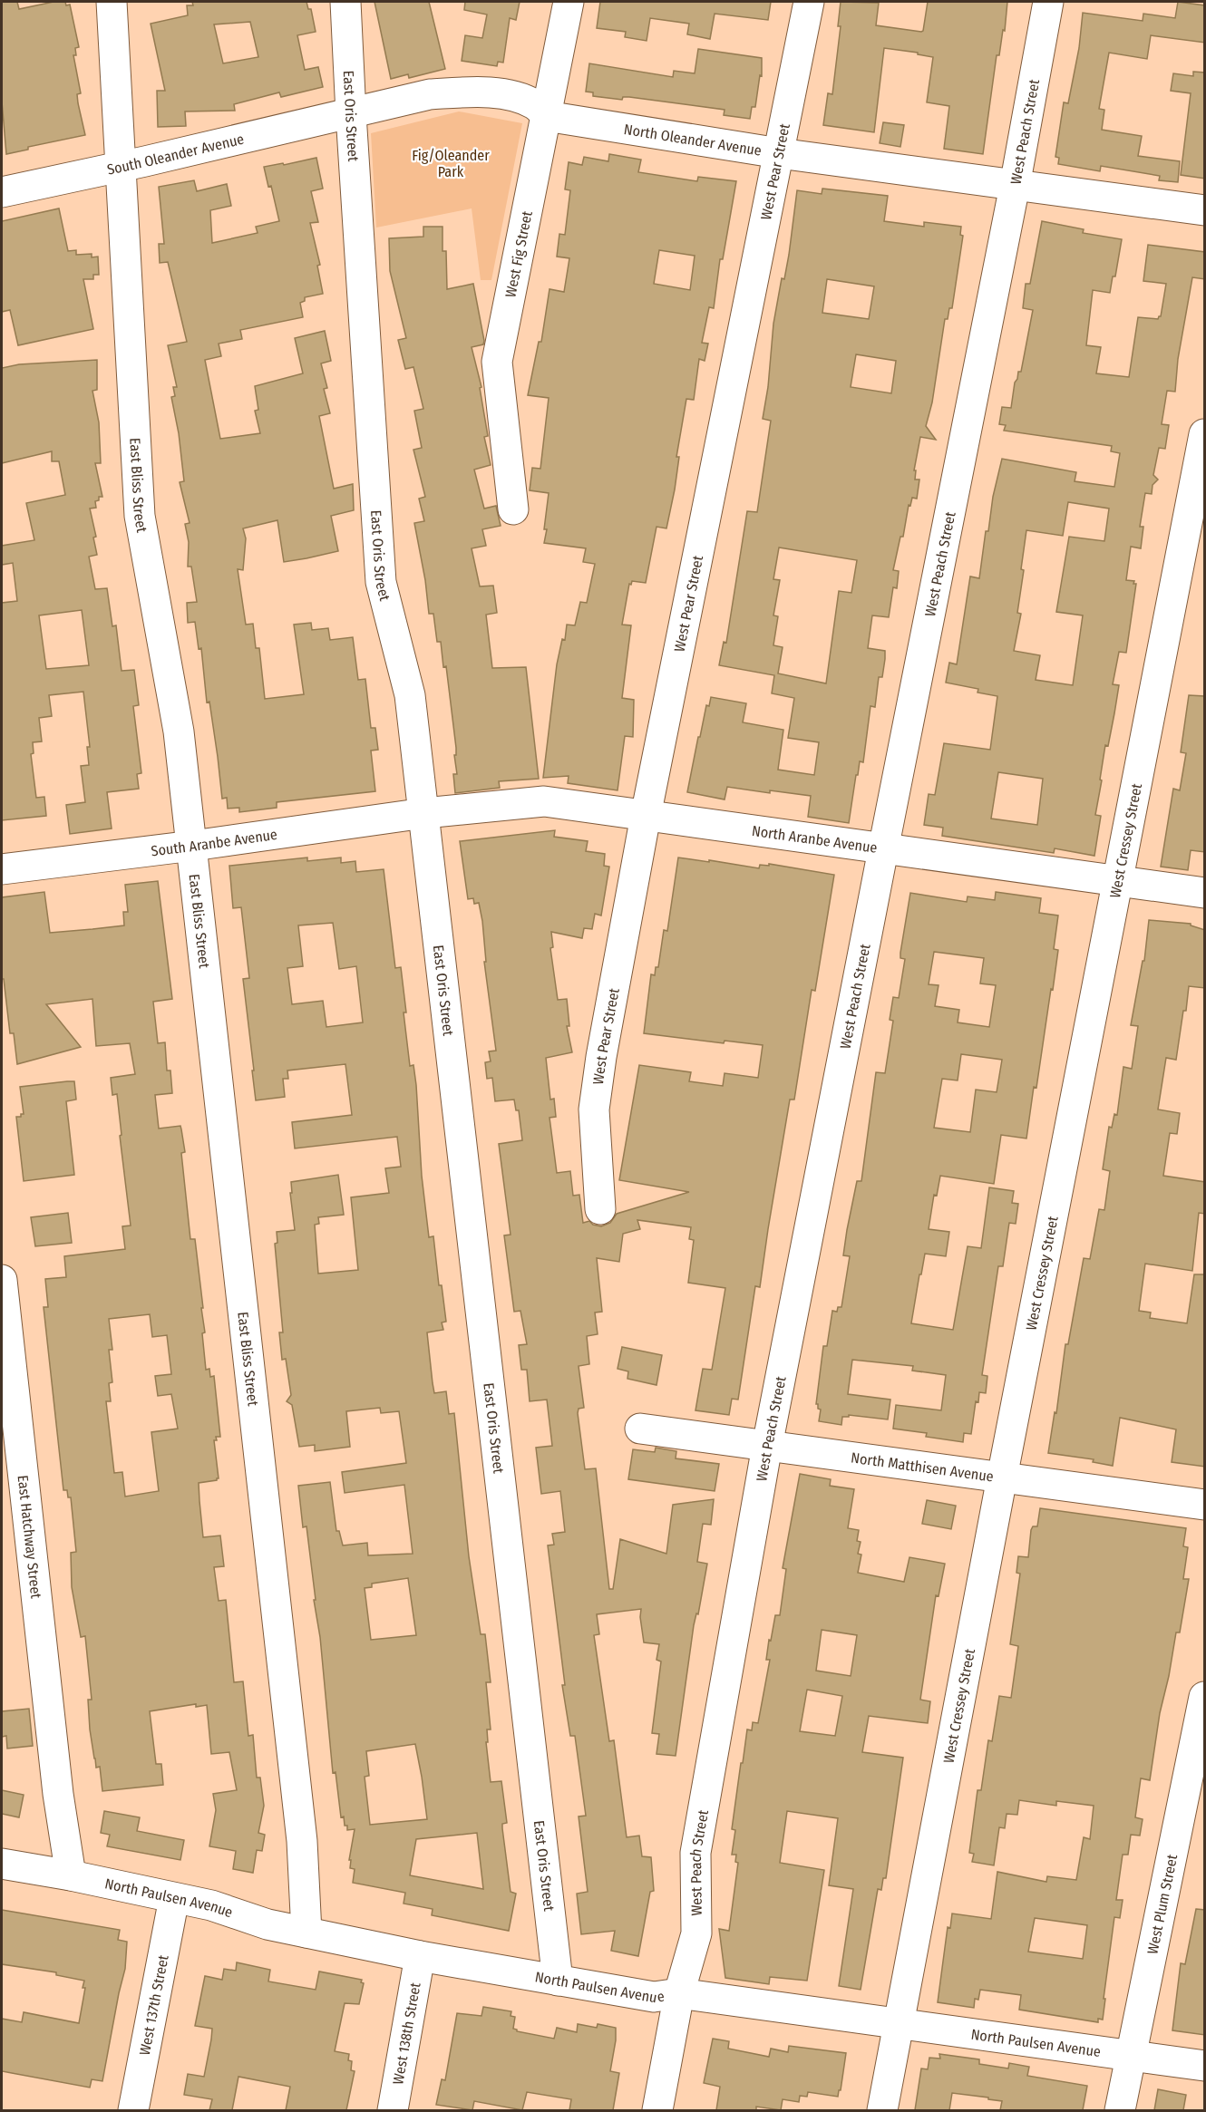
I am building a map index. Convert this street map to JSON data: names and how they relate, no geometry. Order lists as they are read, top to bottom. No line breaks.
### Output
{"streets":{"street":["East Oris Street","West Peach Street","North Oleander Avenue","South Oleander Avenue","West Pear Street","West Fig Street","East Bliss Street","North Aranbe Avenue","West Cressey Street","South Aranbe Avenue","North Matthisen Avenue","East Hatchway Street","North Paulsen Avenue","West Plum Street","West 137th Street","West 138th Street"]},"crossings":[["East Oris Street","North Oleander Avenue"],["East Oris Street","South Oleander Avenue"],["East Oris Street","North Aranbe Avenue"],["East Oris Street","South Aranbe Avenue"],["East Oris Street","North Paulsen Avenue"],["West Peach Street","North Oleander Avenue"],["West Peach Street","North Aranbe Avenue"],["West Peach Street","North Matthisen Avenue"],["West Peach Street","North Paulsen Avenue"],["North Oleander Avenue","South Oleander Avenue"],["North Oleander Avenue","West Pear Street"],["North Oleander Avenue","West Fig Street"],["South Oleander Avenue","East Bliss Street"],["West Pear Street","North Aranbe Avenue"],["East Bliss Street","South Aranbe Avenue"],["East Bliss Street","North Paulsen Avenue"],["North Aranbe Avenue","West Cressey Street"],["North Aranbe Avenue","South Aranbe Avenue"],["West Cressey Street","North Matthisen Avenue"],["West Cressey Street","North Paulsen Avenue"],["East Hatchway Street","North Paulsen Avenue"],["North Paulsen Avenue","West Plum Street"],["North Paulsen Avenue","West 137th Street"],["North Paulsen Avenue","West 138th Street"]],"parks":["Fig/Oleander Park"]}
